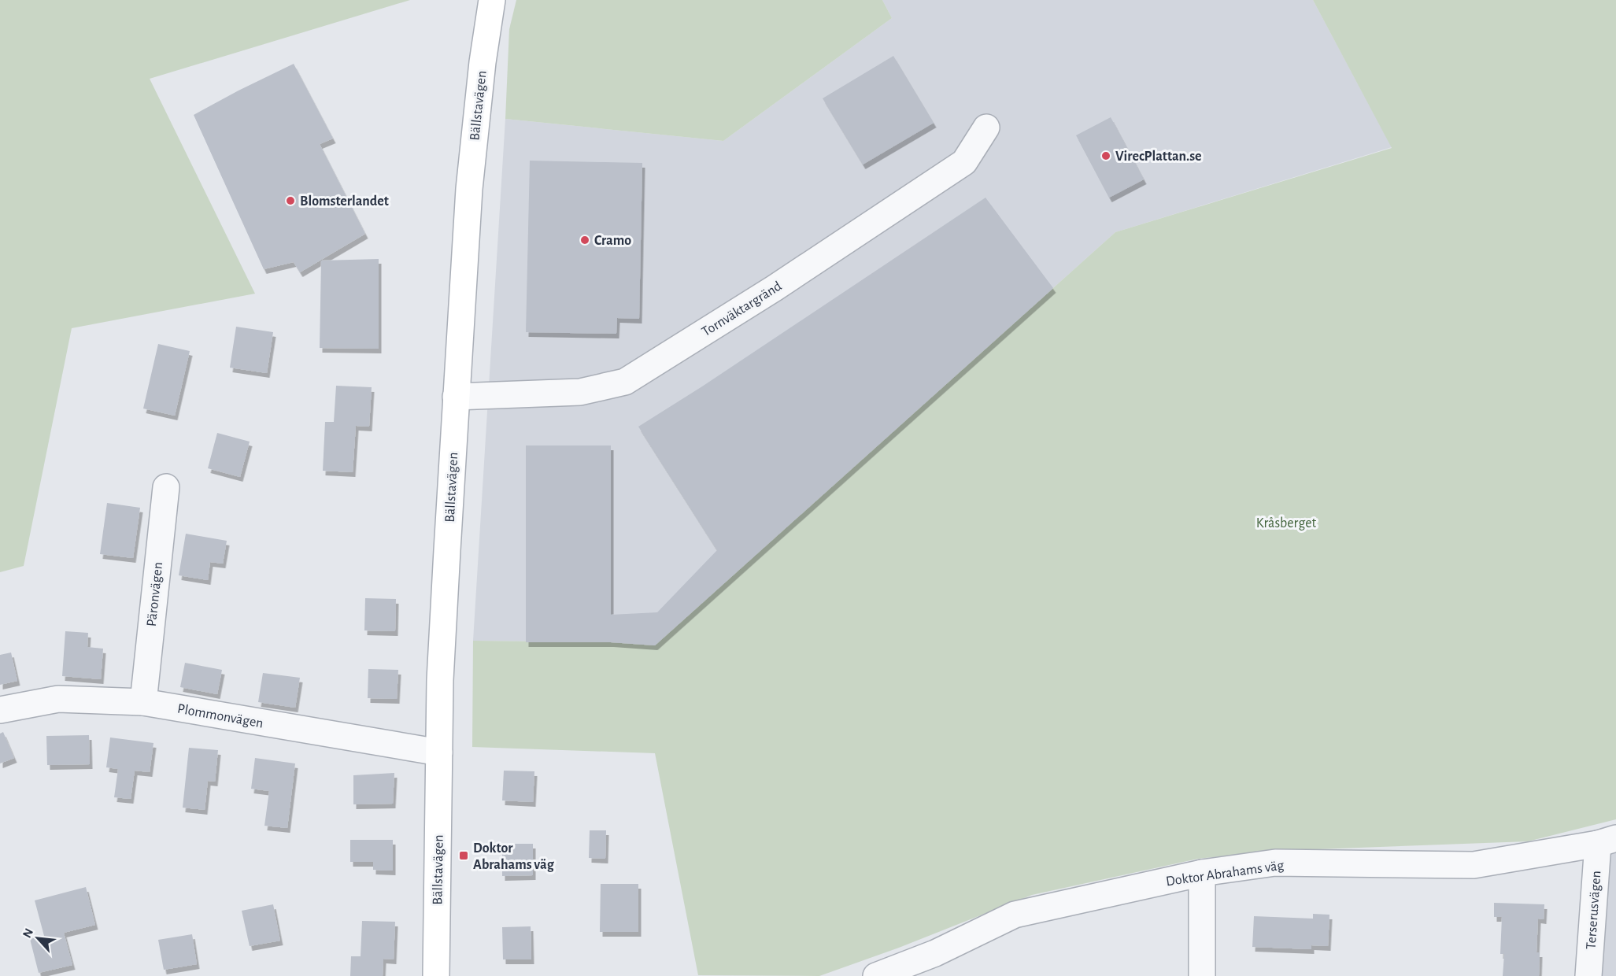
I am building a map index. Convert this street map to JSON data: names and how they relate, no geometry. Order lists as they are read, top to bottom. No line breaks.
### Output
{"streets":{"street":["Bällstavägen","Tornväktargränd","Päronvägen","Plommonvägen","Doktor Abrahams väg","Terserusvägen"]},"crossings":[["Bällstavägen","Tornväktargränd"],["Bällstavägen","Plommonvägen"],["Päronvägen","Plommonvägen"],["Doktor Abrahams väg","Terserusvägen"]],"parks":["Kråsberget"],"places":{"other":["VirecPlattan.se","Blomsterlandet","Cramo"],"transit":["Doktor Abrahams väg"]},"north":"top left"}
